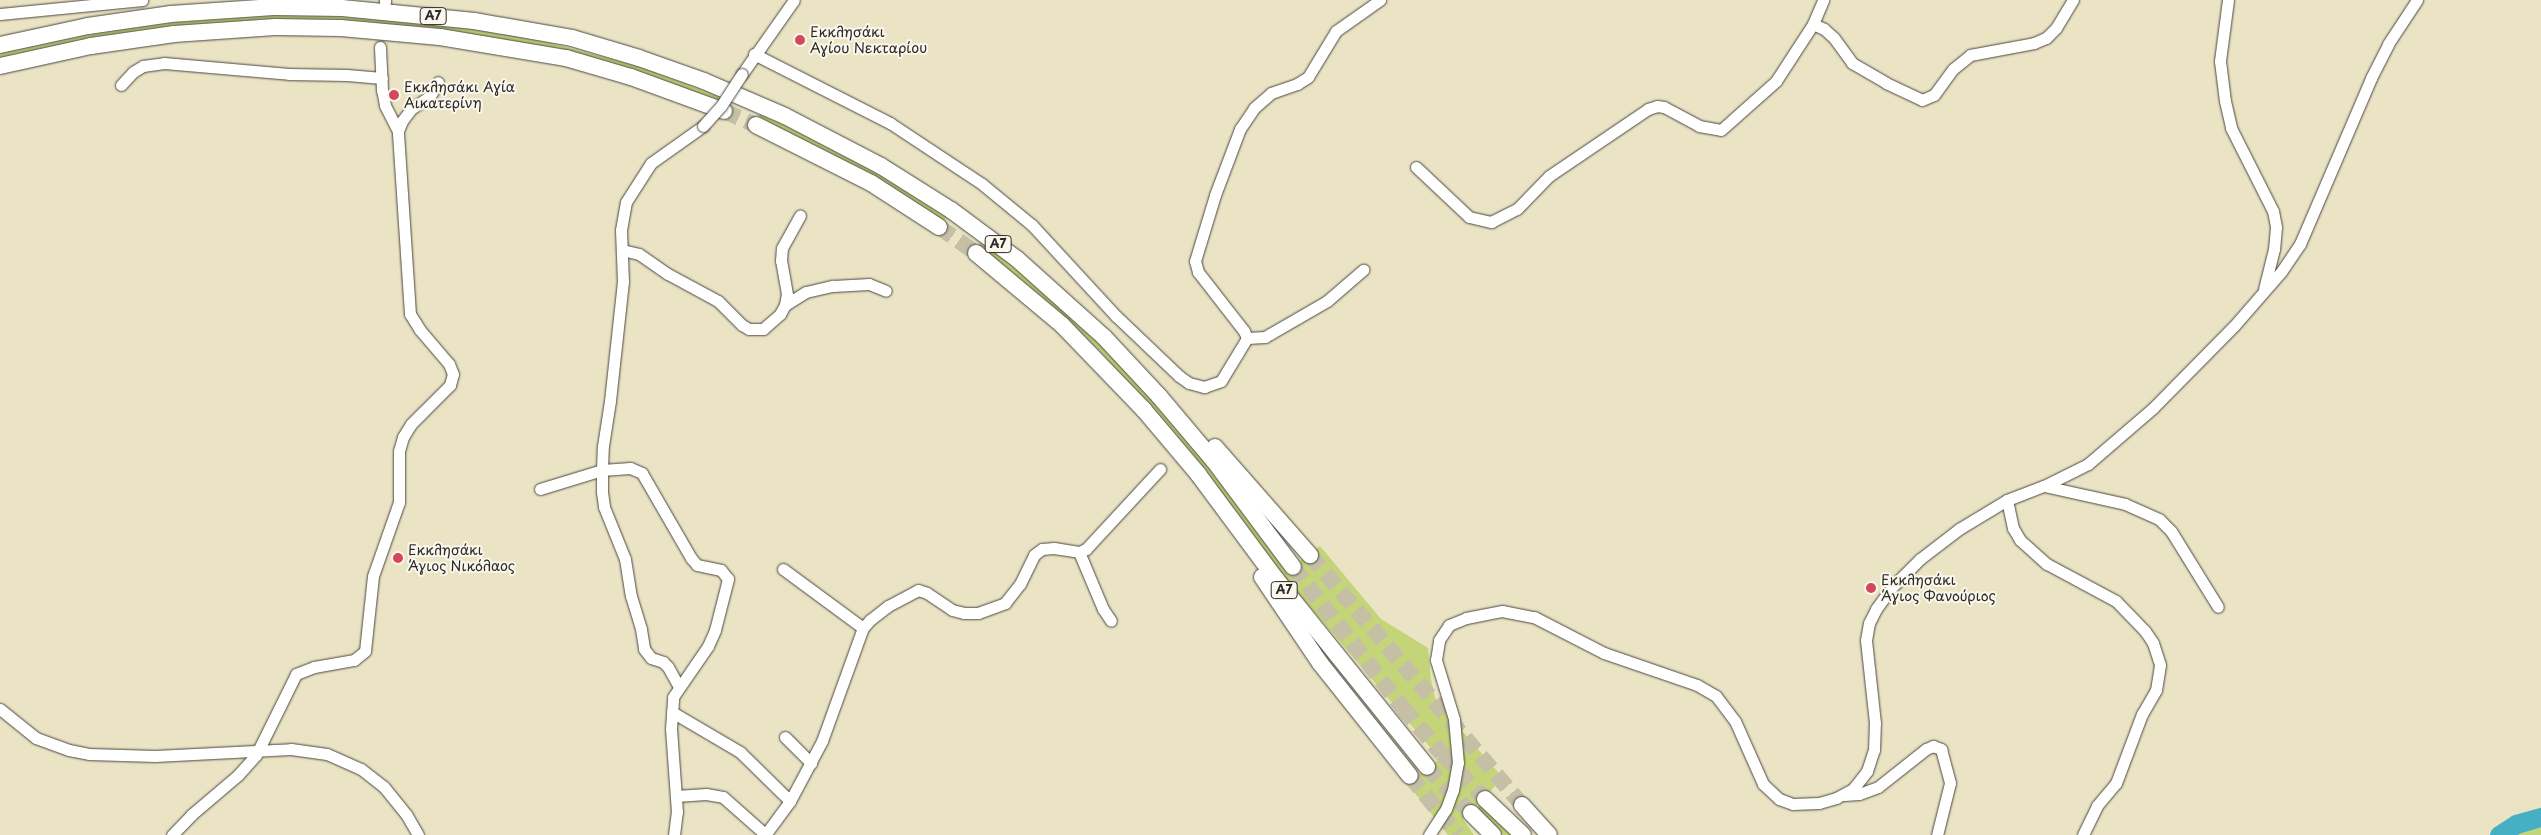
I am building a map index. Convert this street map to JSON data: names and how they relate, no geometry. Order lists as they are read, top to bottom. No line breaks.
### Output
{"streets":{"highway":["Α7"]},"places":["Εκκλησάκι Αγίου Νεκταρίου","Εκκλησάκι Αγία Αικατερίνη","Εκκλησάκι Άγιος Νικόλαος","Εκκλησάκι Άγιος Φανούριος"]}
